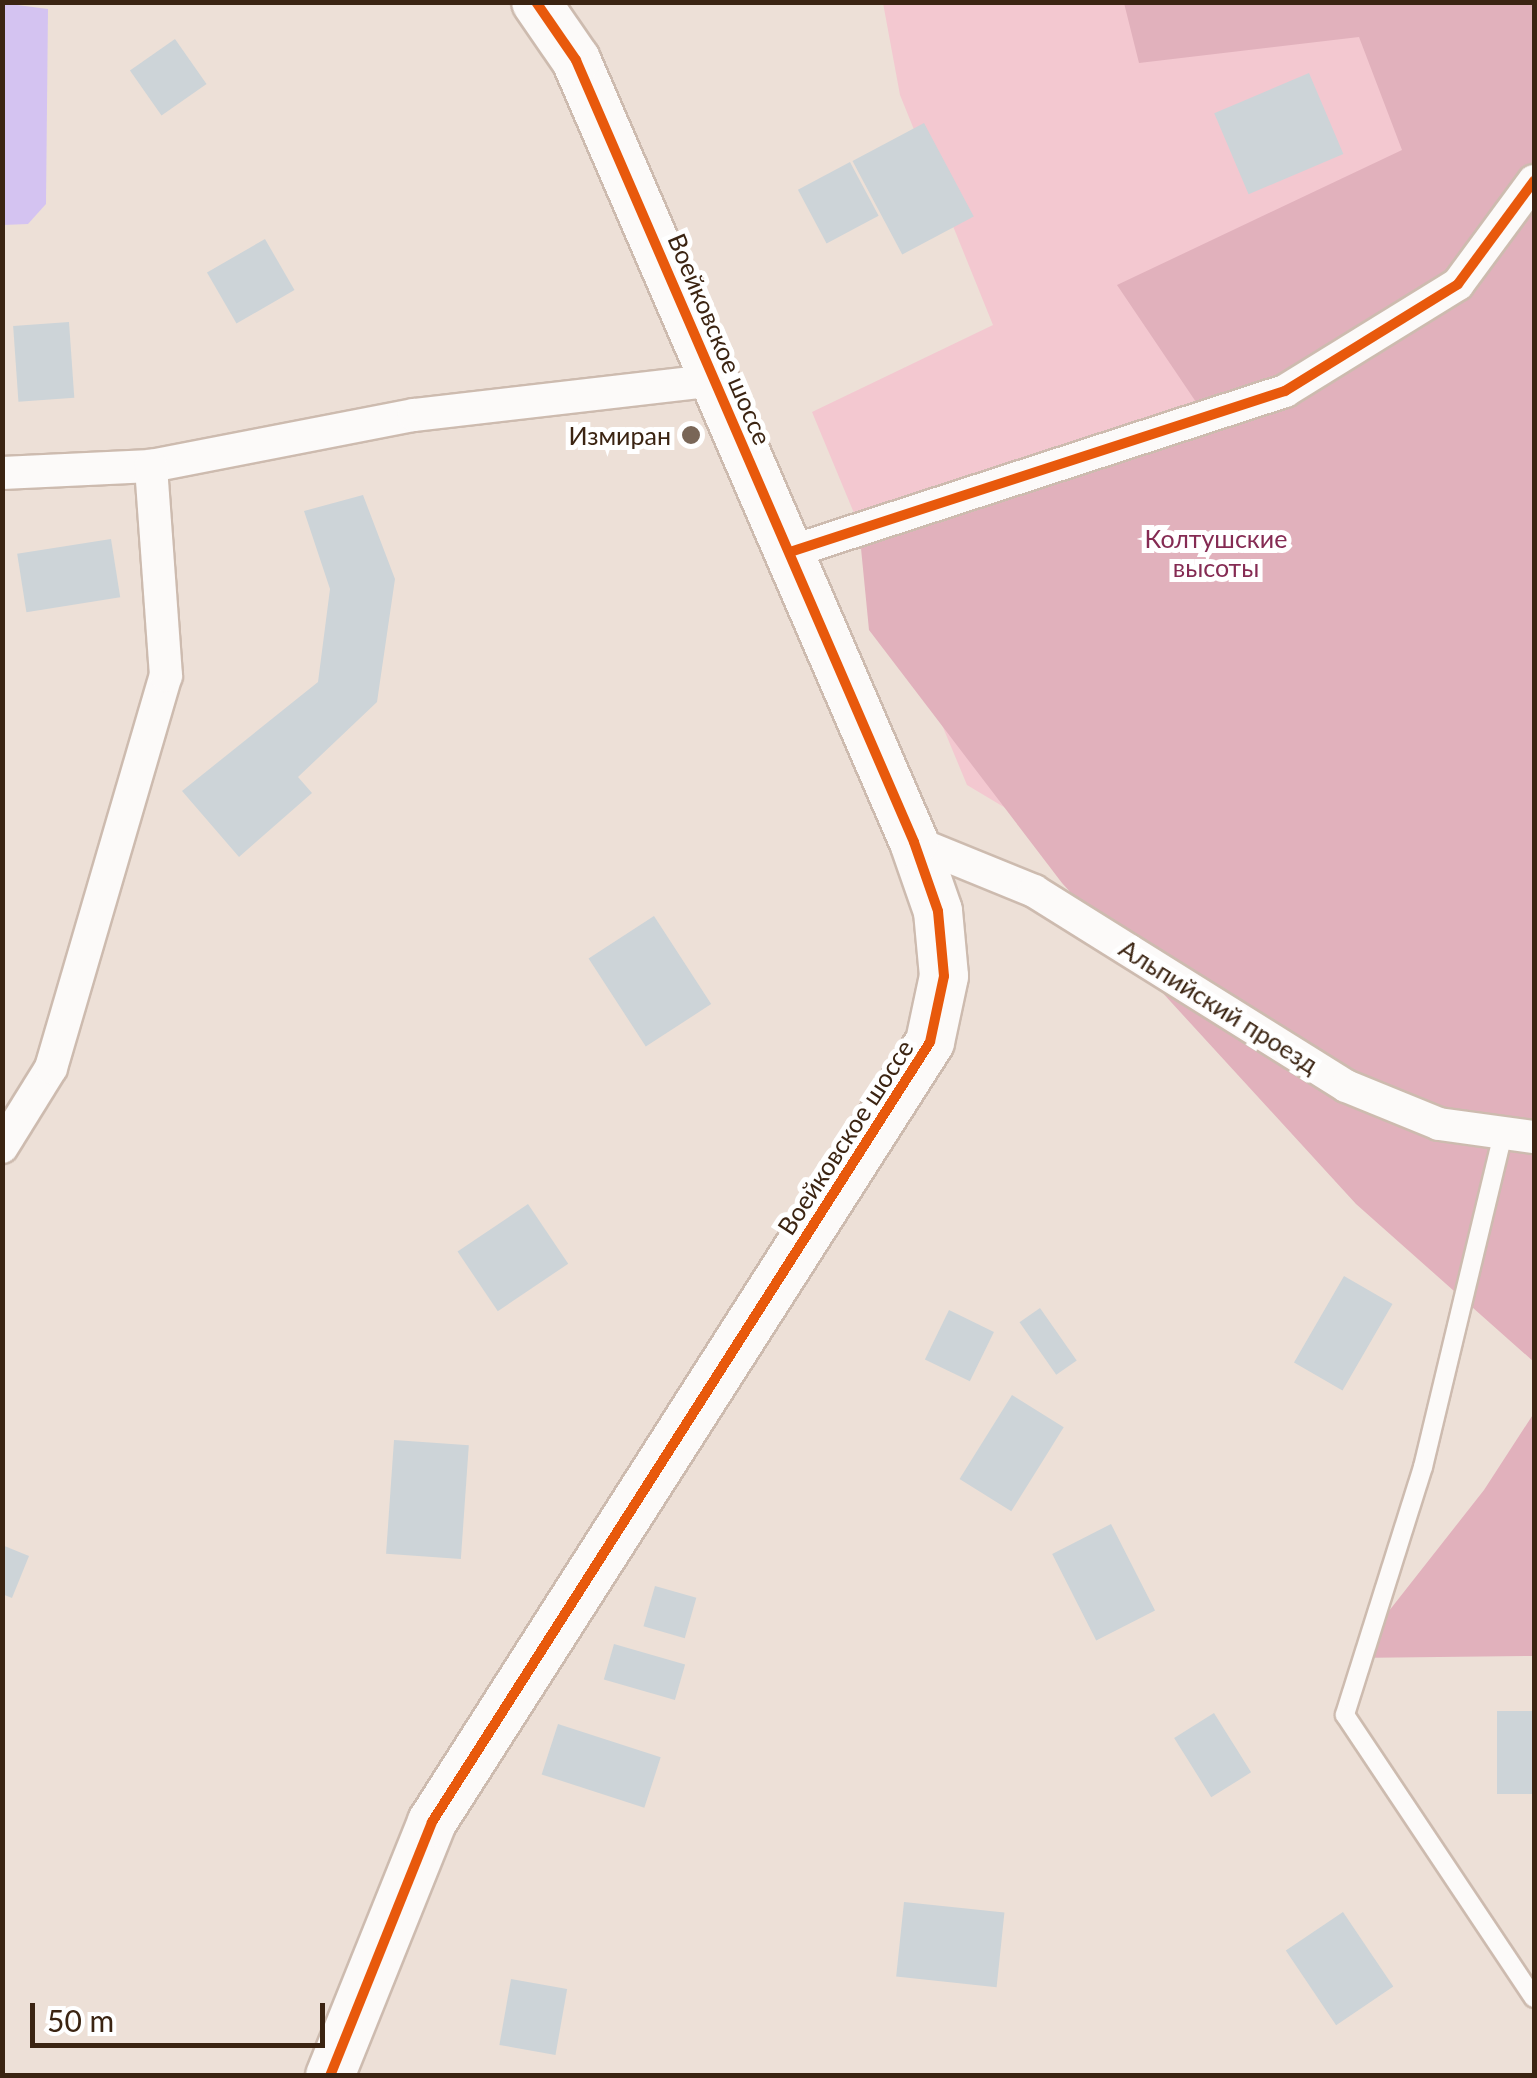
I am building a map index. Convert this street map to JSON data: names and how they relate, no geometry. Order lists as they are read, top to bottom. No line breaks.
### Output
{"streets":{"street":["Воейковское шоссе","Альпийский проезд"]},"crossings":[["Воейковское шоссе","Альпийский проезд"]],"parks":["Колтушские высоты"],"places":["Измиран"],"scale_bar":"50 m"}
